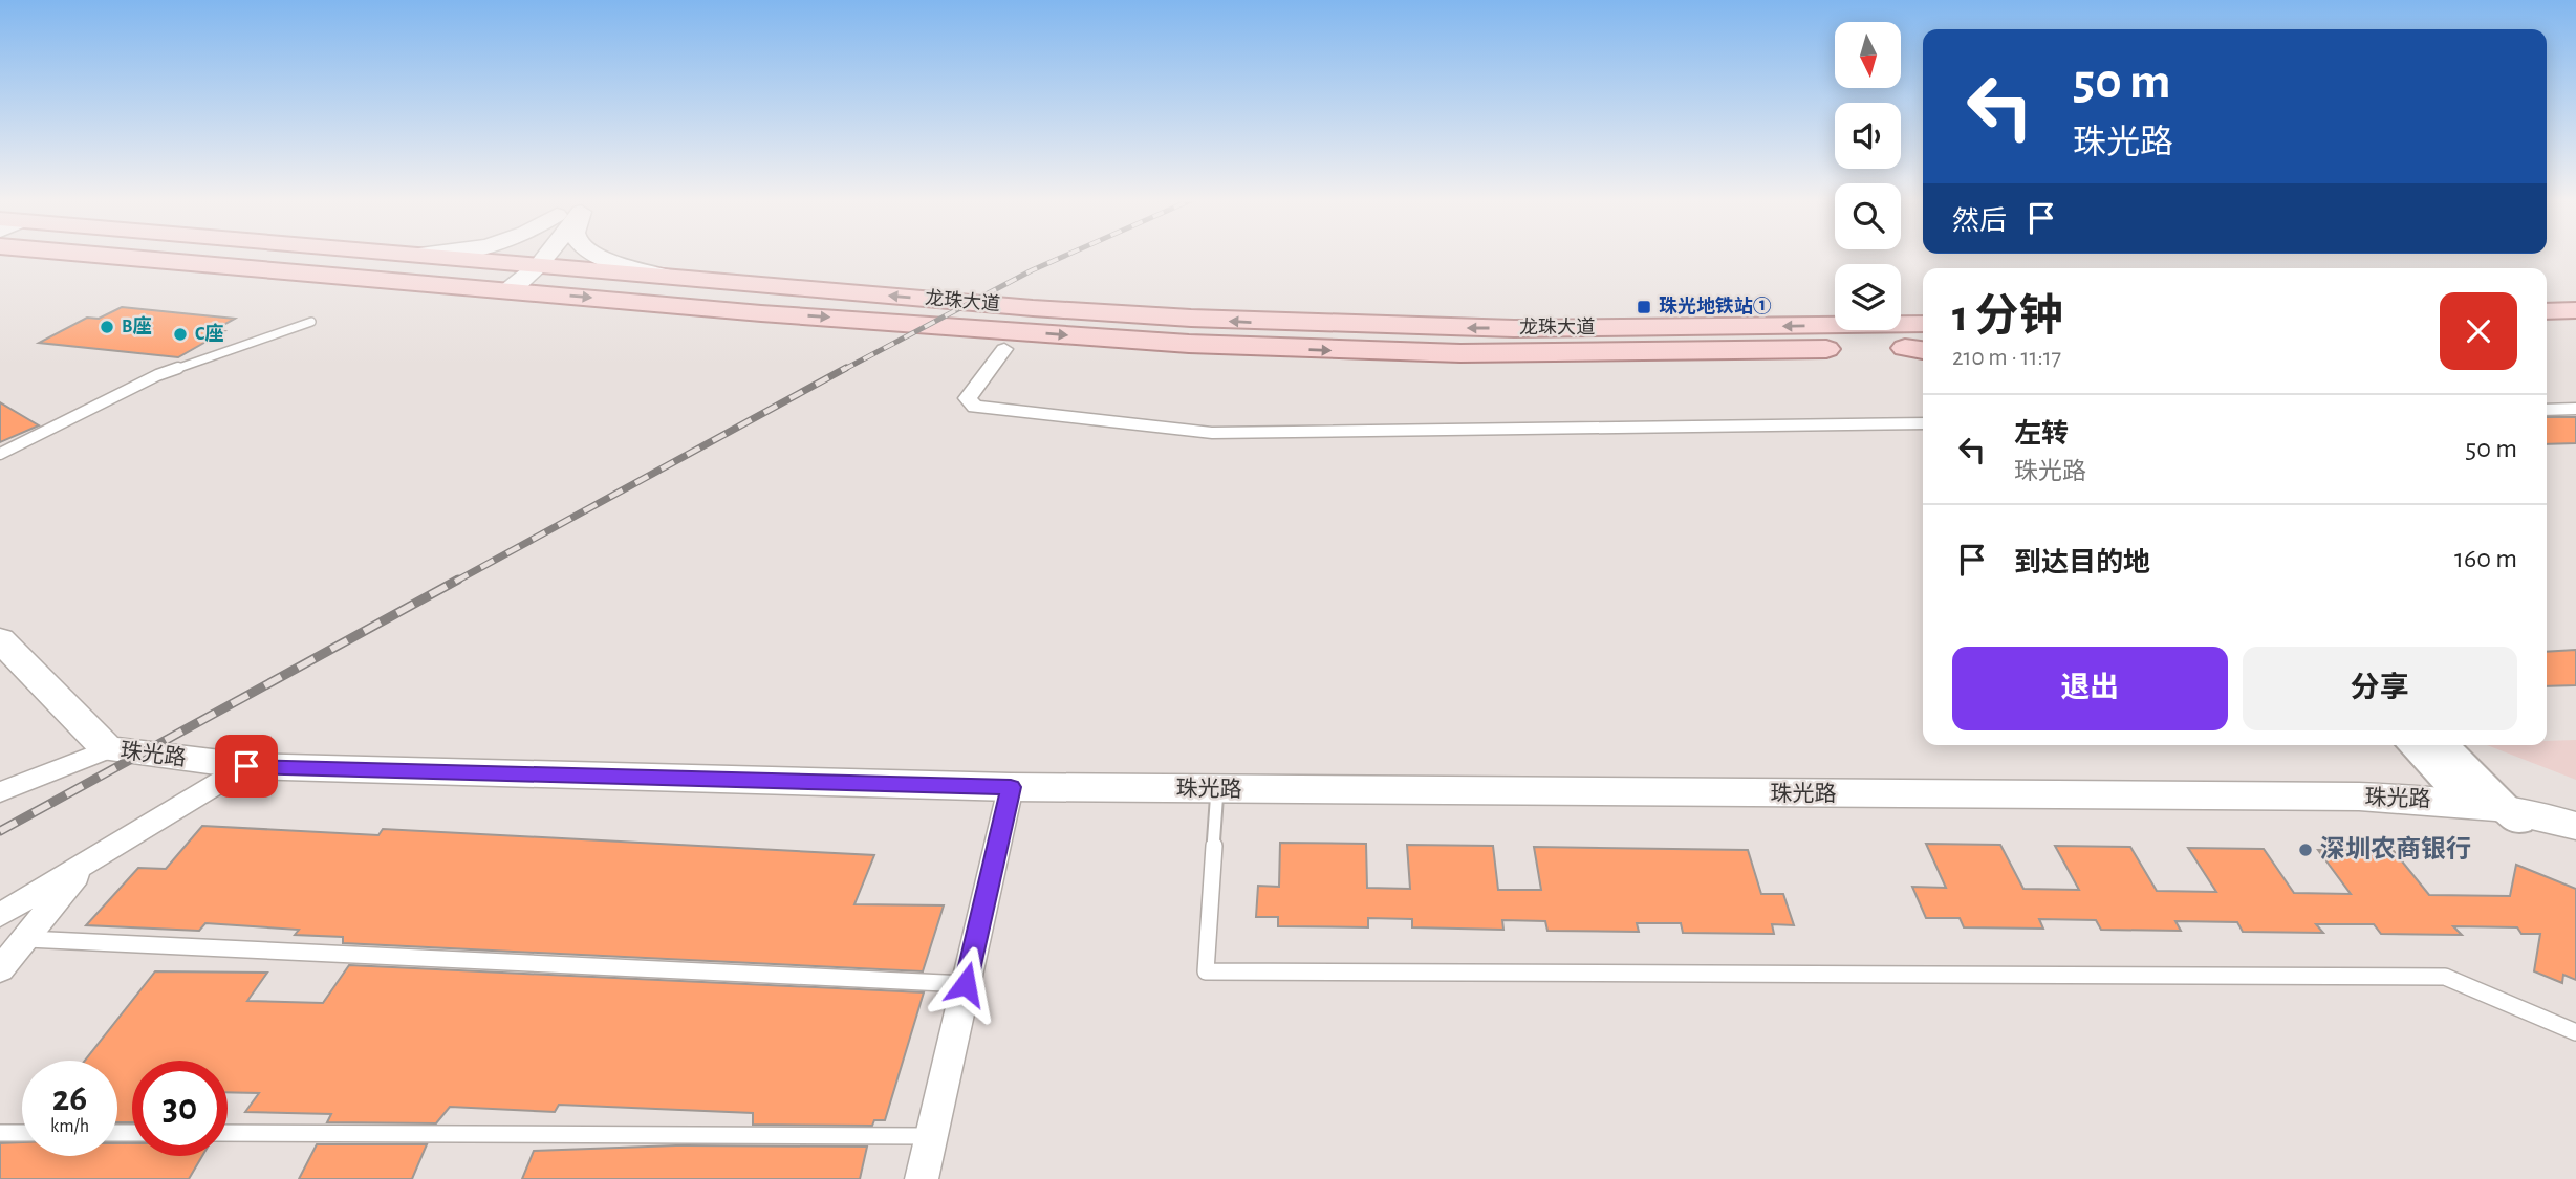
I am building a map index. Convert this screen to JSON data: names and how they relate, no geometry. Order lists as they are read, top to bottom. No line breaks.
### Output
{"streets":{"main road":["龙珠大道","珠光路"]},"places":{"transit":["珠光地铁站①"],"other":["B座","C座","深圳农商银行"]},"north":"bottom","page":{"turn":["50 m","珠光路"],"then":"然后","heading":["1 分钟","210 m · 11:17"],"list":[{"name":"左转","note":"珠光路","value":"50 m"},{"name":"到达目的地","value":"160 m"}],"buttons":["退出","分享"],"speed":"26 km/h","limit":"30"}}
